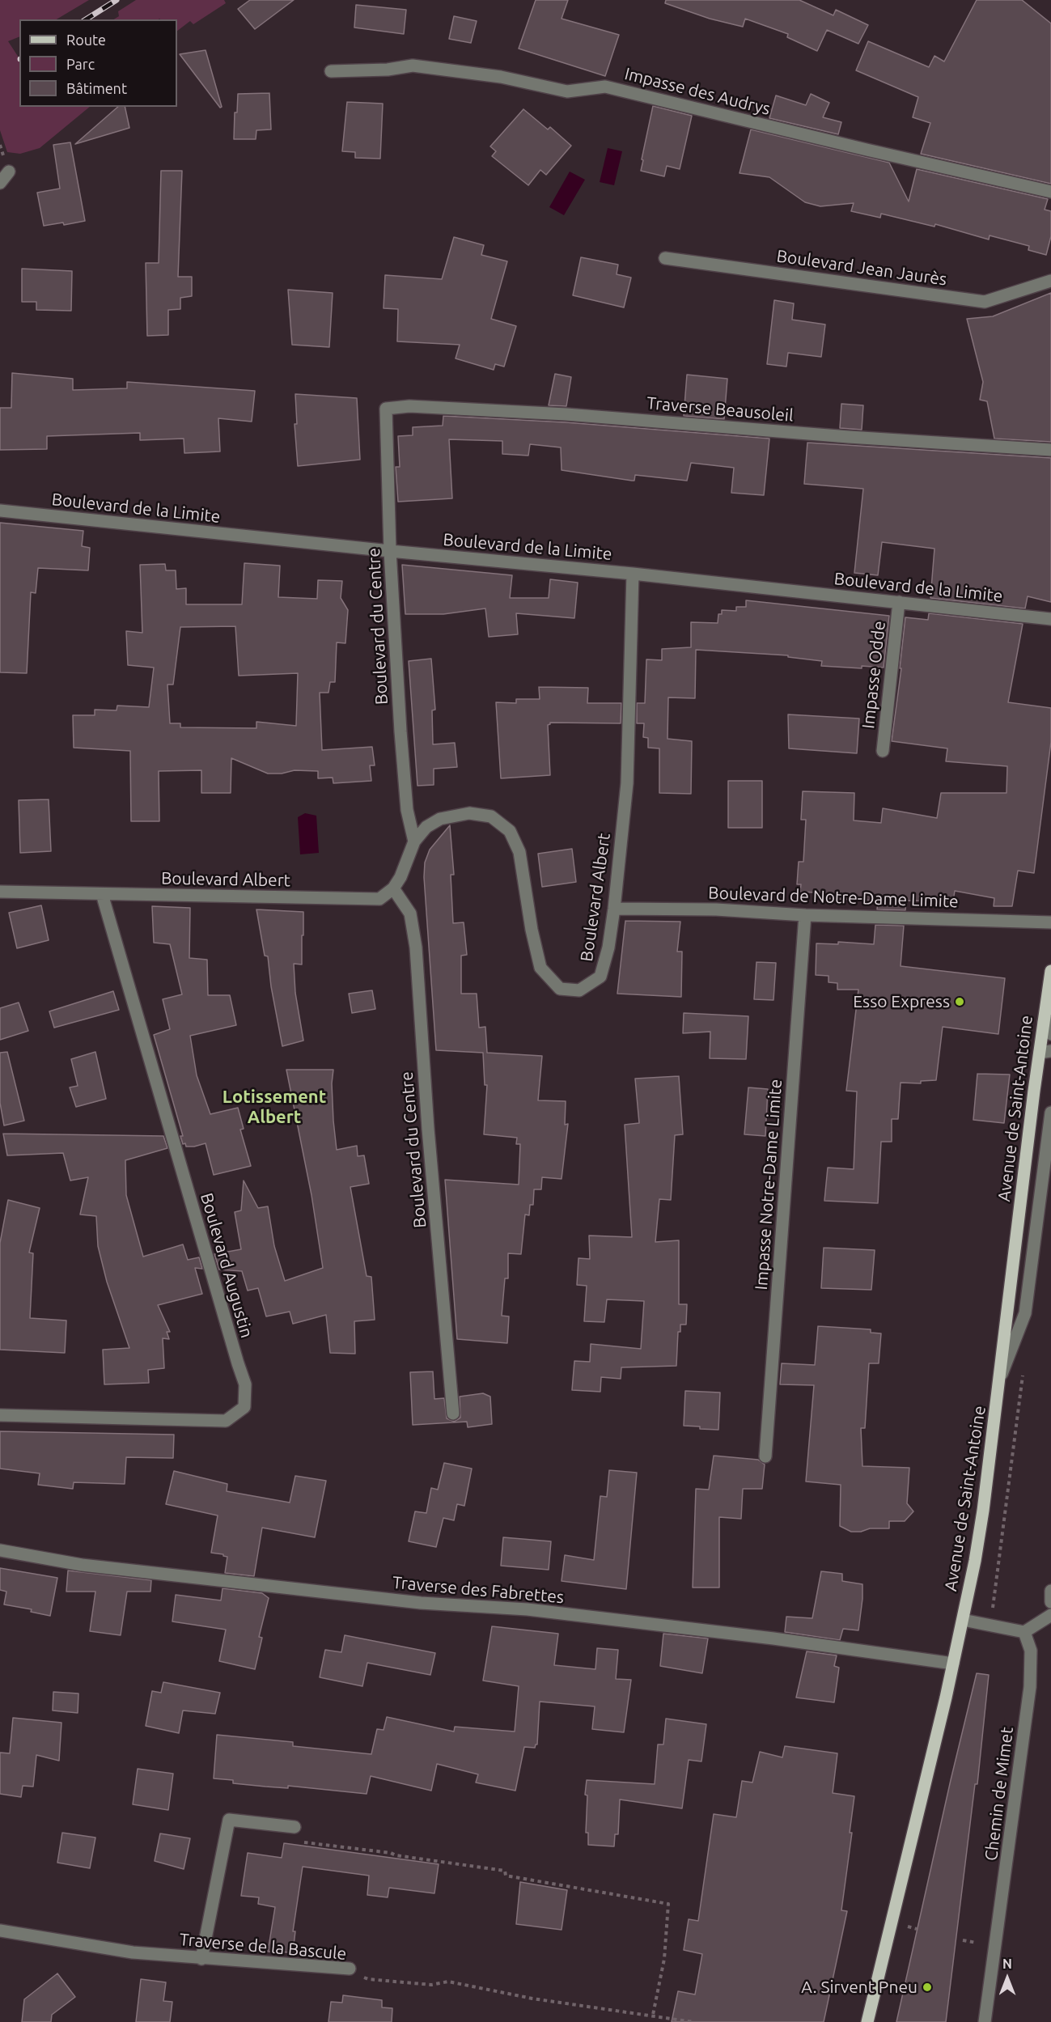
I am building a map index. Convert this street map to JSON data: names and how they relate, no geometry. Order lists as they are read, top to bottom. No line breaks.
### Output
{"streets":{"main road":["Avenue de Saint-Antoine"],"street":["Impasse des Audrys","Boulevard Jean Jaurès","Traverse Beausoleil","Boulevard de la Limite","Boulevard du Centre","Impasse Odde","Boulevard Albert","Boulevard de Notre-Dame Limite","Impasse Notre-Dame Limite","Boulevard Augustin","Traverse des Fabrettes","Chemin de Mimet","Traverse de la Bascule"]},"crossings":[["Traverse Beausoleil","Boulevard du Centre"],["Boulevard de la Limite","Boulevard du Centre"],["Boulevard de la Limite","Impasse Odde"],["Boulevard de la Limite","Boulevard Albert"],["Boulevard du Centre","Boulevard Albert"],["Boulevard Albert","Boulevard de Notre-Dame Limite"],["Boulevard Albert","Boulevard Augustin"],["Boulevard de Notre-Dame Limite","Impasse Notre-Dame Limite"],["Avenue de Saint-Antoine","Traverse des Fabrettes"]],"districts":["Lotissement Albert"],"places":["Esso Express","A. Sirvent Pneu"],"legend":["Route","Parc","Bâtiment"],"north":"top"}
